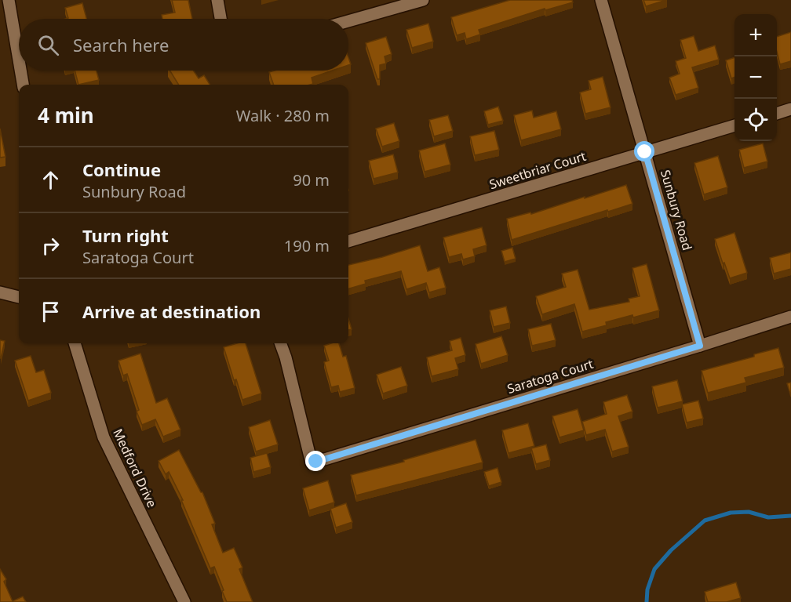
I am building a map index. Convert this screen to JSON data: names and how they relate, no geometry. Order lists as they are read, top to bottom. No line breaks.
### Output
{"streets":{"street":["Sweetbriar Court","Sunbury Road","Saratoga Court","Medford Drive"]},"crossings":[["Sweetbriar Court","Sunbury Road"],["Sunbury Road","Saratoga Court"]],"page":{"map_buttons":["+","−"],"search":"Search here","heading":["4 min","Walk · 280 m"],"list":[["Continue","Sunbury Road","90 m"],["Turn right","Saratoga Court","190 m"],"Arrive at destination"]}}
